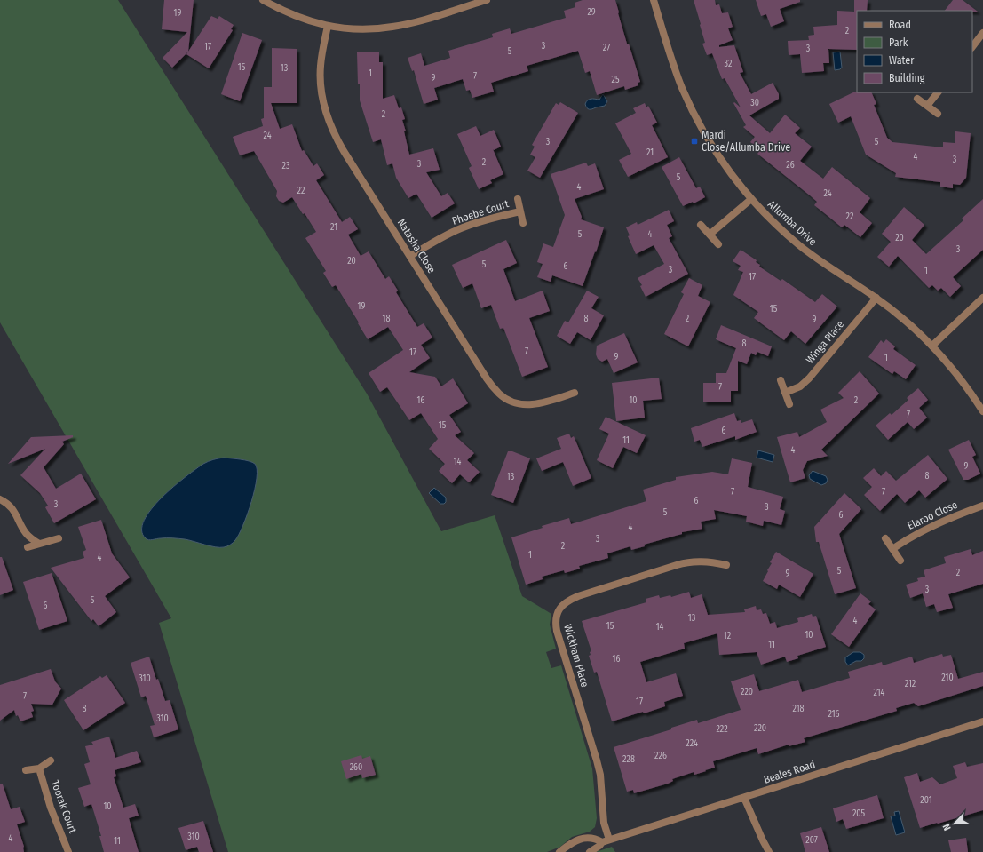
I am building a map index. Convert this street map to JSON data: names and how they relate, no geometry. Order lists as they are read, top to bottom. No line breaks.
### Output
{"streets":{"street":["Phoebe Court","Allumba Drive","Natasha Close","Winga Place","Elaroo Close","Wickham Place","Beales Road","Toorak Court"]},"crossings":[["Phoebe Court","Natasha Close"],["Allumba Drive","Winga Place"],["Wickham Place","Beales Road"]],"places":{"transit":["Mardi Close/Allumba Drive"]},"house_numbers":["29","19","2","3","17","27","3","5","32","15","13","1","7","9","25","30","2","24","3","5","21","4","3","2","3","26","23","5","4","22","24","22","21","5","4","20","3","20","5","6","3","1","17","19","15","18","8","2","9","8","7","17","9","1","7","16","10","2","7","15","6","11","4","14","9","8","13","7","7","6","3","8","5","6","4","3","2","1","4","5","2","9","3","5","6","13","4","15","14","10","12","11","16","210","310","212","220","214","7","17","8","218","216","310","220","222","224","226","228","260","201","10","205","310","4","207","11"],"legend":["Road","Park","Water","Building"],"north":"bottom left"}
